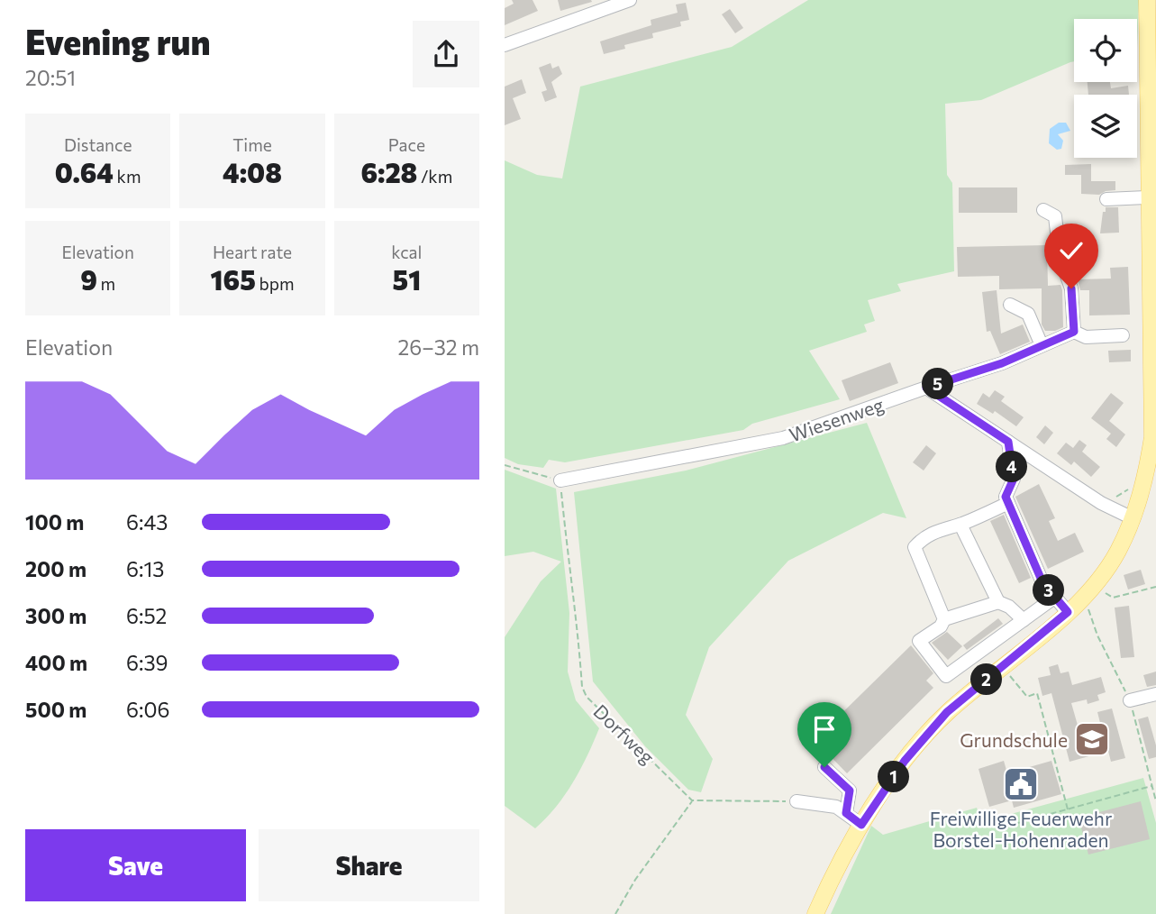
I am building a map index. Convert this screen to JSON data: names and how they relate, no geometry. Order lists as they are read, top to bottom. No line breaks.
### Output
{"streets":{"street":["Wiesenweg"],"path":["Dorfweg"]},"crossings":[["Wiesenweg","Dorfweg"]],"places":{"school or university":["Grundschule"],"public building":["Freiwillige Feuerwehr Borstel-Hohenraden"]},"page":{"heading":["Evening run","20:51"],"stats":[["Distance","0.64 km"],["Time","4:08"],["Pace","6:28 /km"],["Elevation","9 m"],["Heart rate","165 bpm"],["kcal","51"]],"chart":["Elevation","26–32 m"],"pins":["5","4","3","2","1"],"list":[{"name":"100 m","note":"6:43"},{"name":"200 m","note":"6:13"},{"name":"300 m","note":"6:52"},{"name":"400 m","note":"6:39"},{"name":"500 m","note":"6:06"}],"buttons":["Save","Share"]}}
